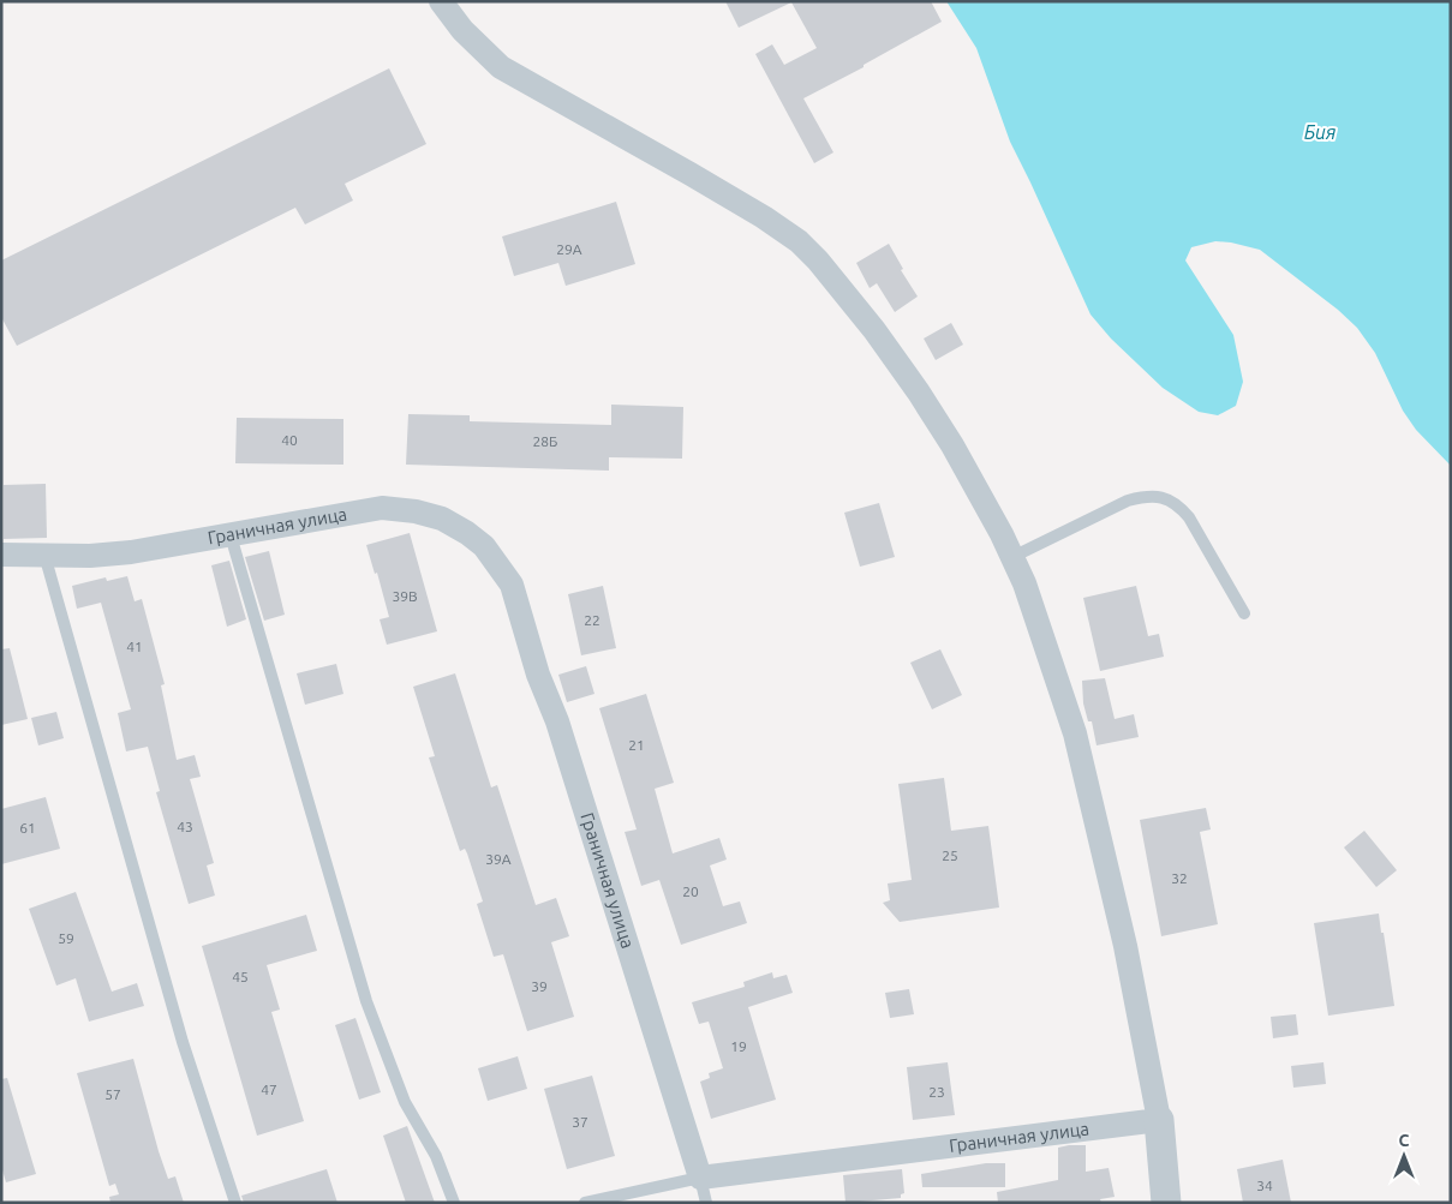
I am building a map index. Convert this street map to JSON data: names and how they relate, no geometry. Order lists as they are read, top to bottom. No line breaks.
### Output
{"streets":{"street":["Граничная улица"]},"water":["Бия"],"house_numbers":["29А","40","28Б","39В","22","41","21","43","61","25","39А","32","20","59","45","39","19","47","23","57","37","34"],"north":"top"}
